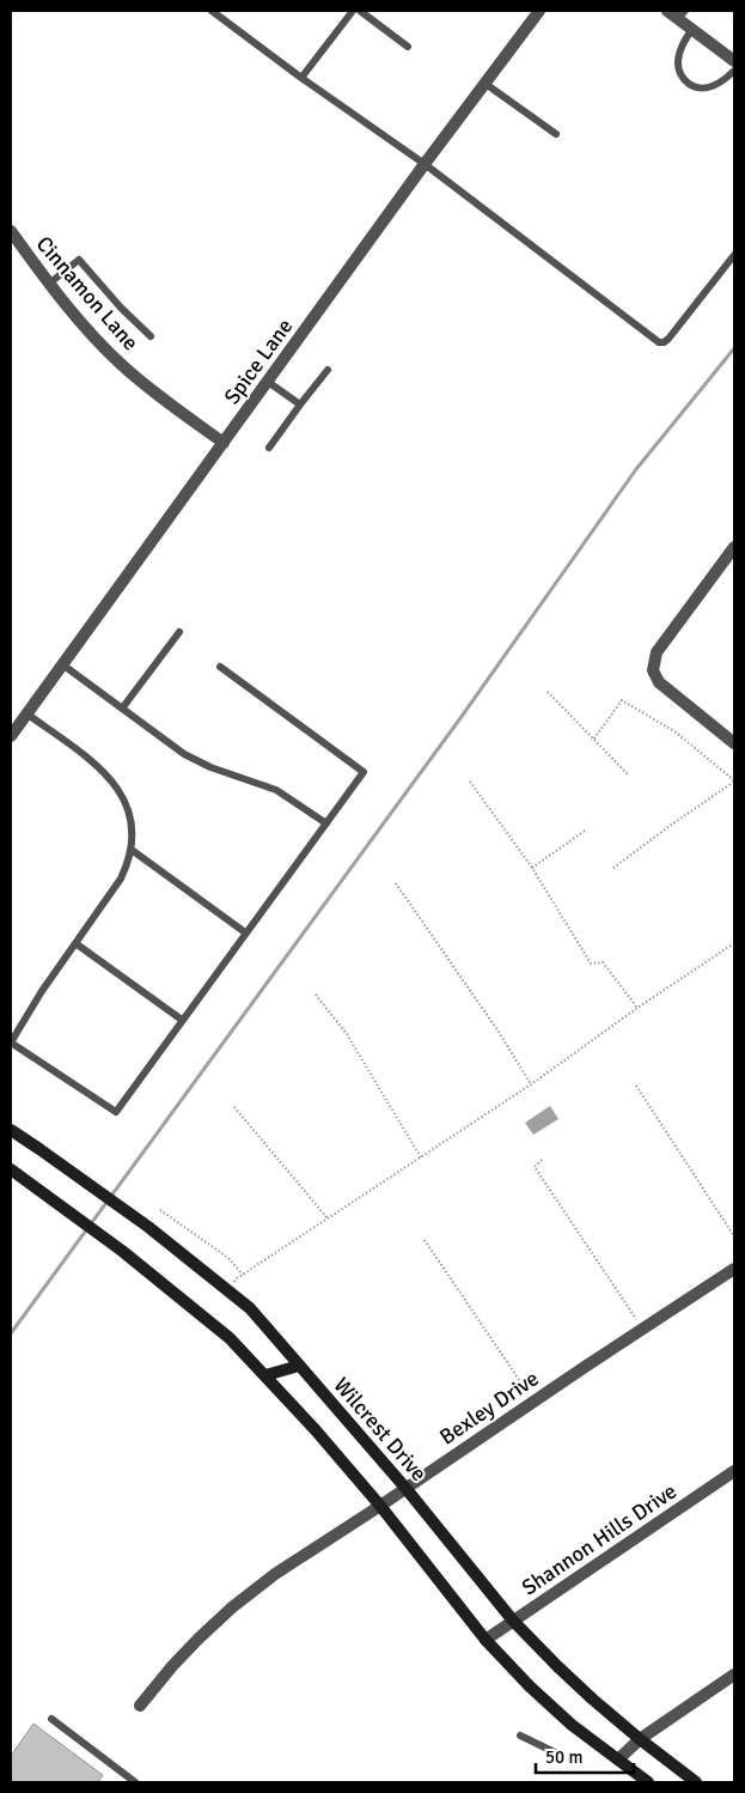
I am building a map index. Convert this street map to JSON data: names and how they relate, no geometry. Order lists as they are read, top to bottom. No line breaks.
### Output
{"streets":{"main road":["Wilcrest Drive"],"street":["Cinnamon Lane","Spice Lane","Bexley Drive","Shannon Hills Drive"]},"crossings":[["Cinnamon Lane","Spice Lane"],["Bexley Drive","Wilcrest Drive"],["Wilcrest Drive","Shannon Hills Drive"]],"scale_bar":"50 m"}
